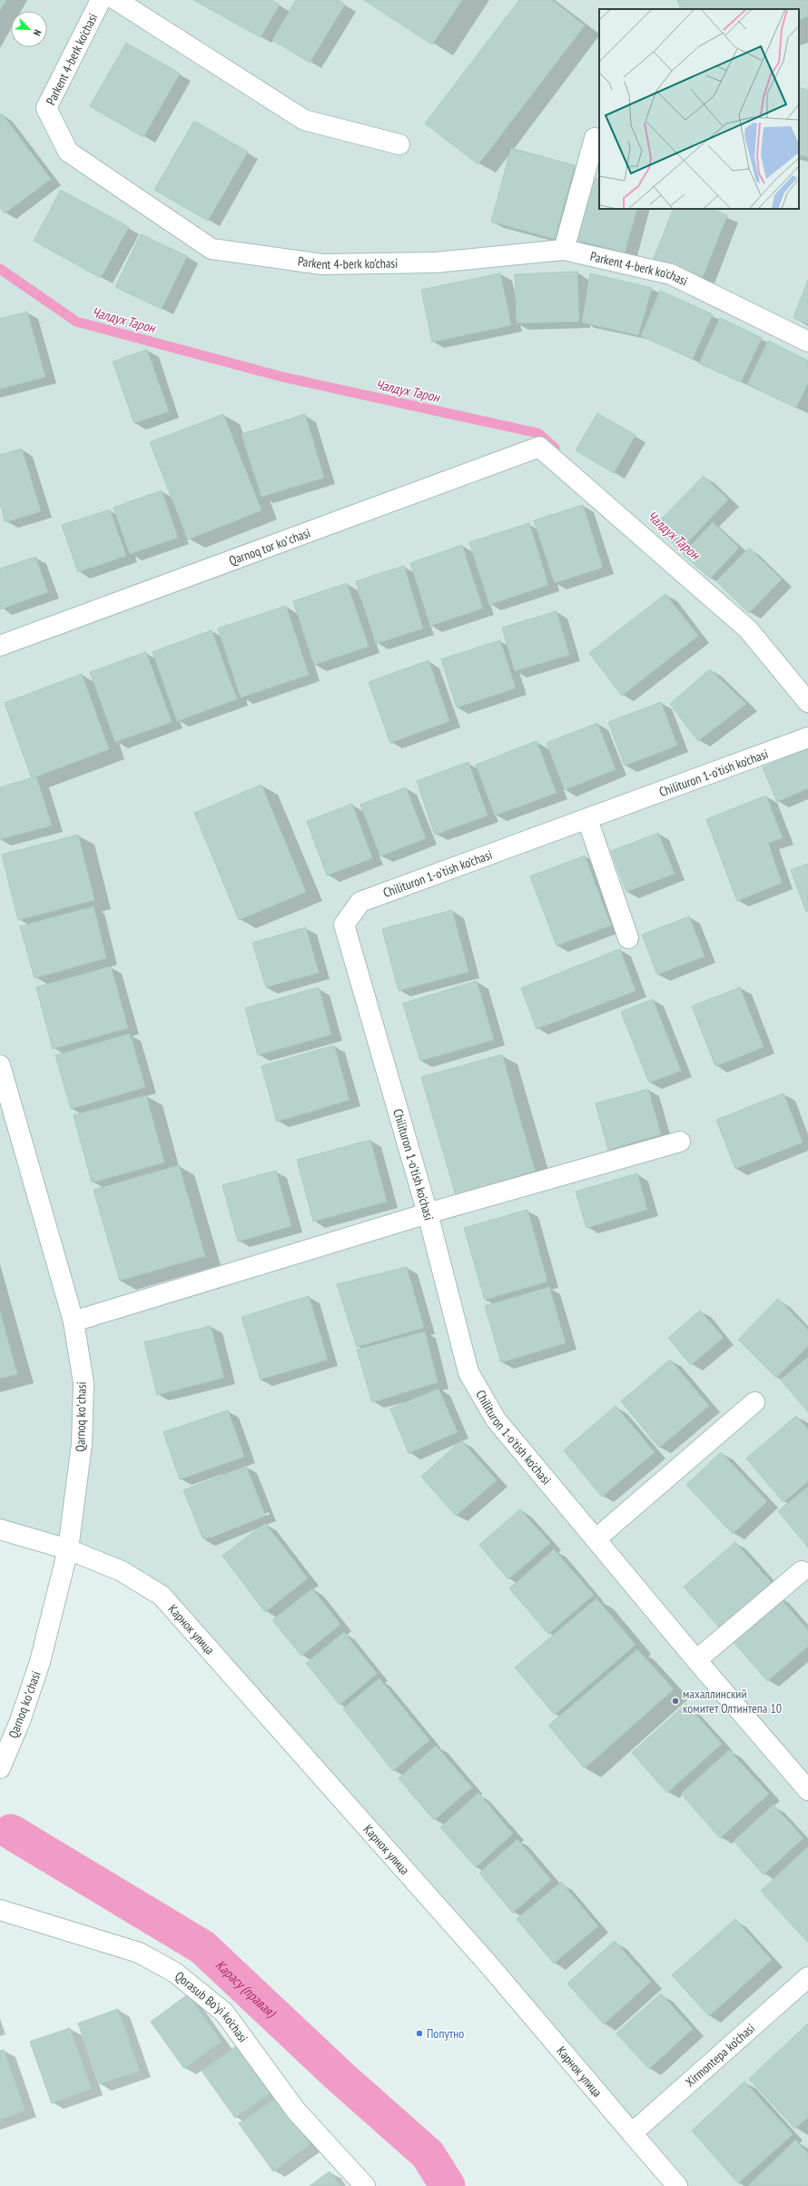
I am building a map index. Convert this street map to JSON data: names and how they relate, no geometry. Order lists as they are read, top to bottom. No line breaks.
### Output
{"streets":{"street":["Parkent 4-berk ko'chasi","Qarnoq tor koʻchasi","Chilituron 1-o'tish ko'chasi","Qarnoq koʻchasi","Карнок улица","Qorasub Bo'yi ko'chasi","Xirmontepa ko'chasi"]},"crossings":[["Qarnoq koʻchasi","Карнок улица"],["Карнок улица","Xirmontepa ko'chasi"]],"water":["Чалдух Тарон","Карасу (правая)"],"places":["махаллинский комитет Олтинтепа 10","Попутно"],"north":"bottom right"}
